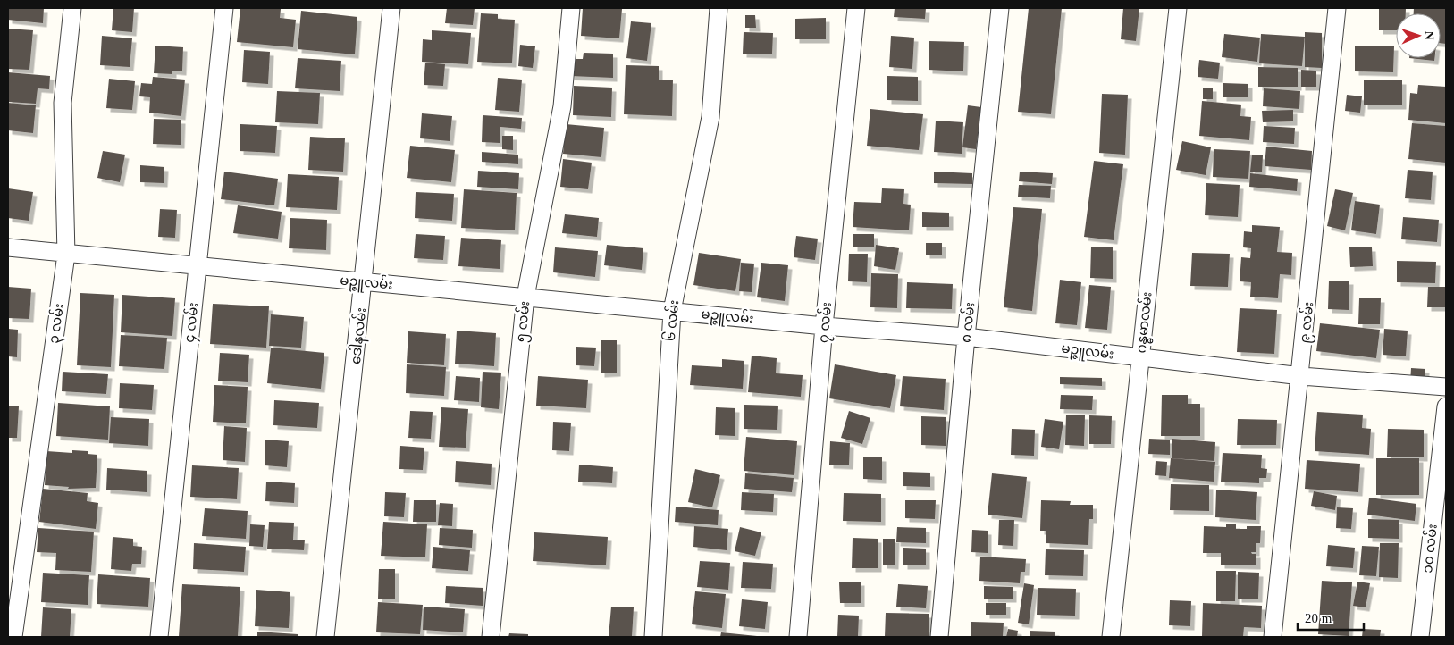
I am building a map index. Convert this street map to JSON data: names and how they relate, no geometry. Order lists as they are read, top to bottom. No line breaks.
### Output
{"streets":{"street":["မဉ္ဇူလမ်း","၆ လမ်း","၅ လမ်း","၄ လမ်း","၇ လမ်း","၈ လမ်း","ဂန္ဓမာလမ်း","၉ လမ်း","၃ လမ်း","ဒေါနလမ်း","၁၀ လမ်း"]},"crossings":[["မဉ္ဇူလမ်း","၆ လမ်း"],["မဉ္ဇူလမ်း","၅ လမ်း"],["မဉ္ဇူလမ်း","၄ လမ်း"],["မဉ္ဇူလမ်း","၇ လမ်း"],["မဉ္ဇူလမ်း","၈ လမ်း"],["မဉ္ဇူလမ်း","ဂန္ဓမာလမ်း"],["မဉ္ဇူလမ်း","၉ လမ်း"],["မဉ္ဇူလမ်း","၃ လမ်း"],["မဉ္ဇူလမ်း","ဒေါနလမ်း"]],"scale_bar":"20 m","north":"right"}
